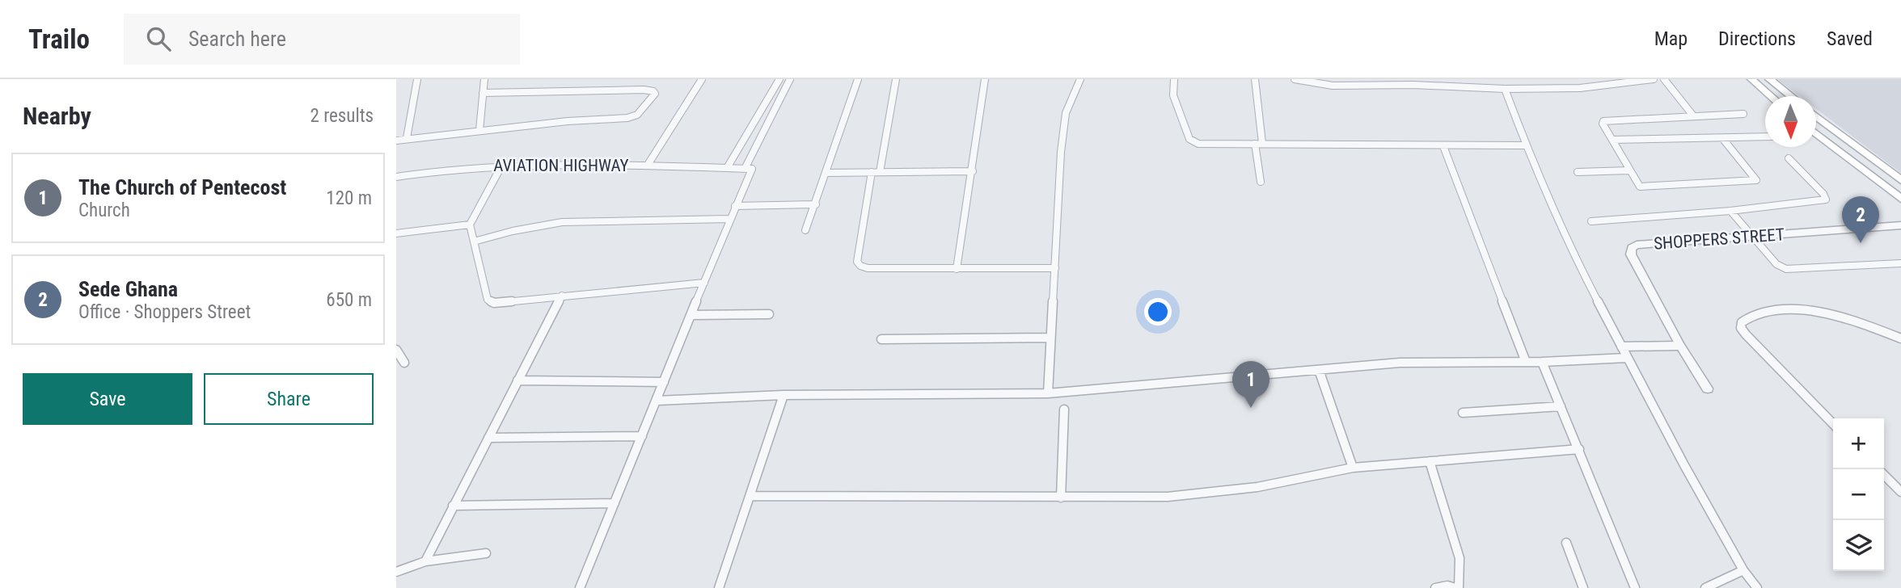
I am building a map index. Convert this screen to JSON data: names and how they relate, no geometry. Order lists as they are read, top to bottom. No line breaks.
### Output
{"streets":{"street":["AVIATION HIGHWAY","SHOPPERS STREET"]},"north":"bottom","page":{"header":"Trailo","search":"Search here","nav":["Map","Directions","Saved"],"heading":["Nearby","2 results"],"list":[{"mark":"1","name":"The Church of Pentecost","note":"Church","value":"120 m"},{"mark":"2","name":"Sede Ghana","note":"Office · Shoppers Street","value":"650 m"}],"pins":["2","1"],"buttons":["Save","Share"],"map_buttons":["+","−"]}}
